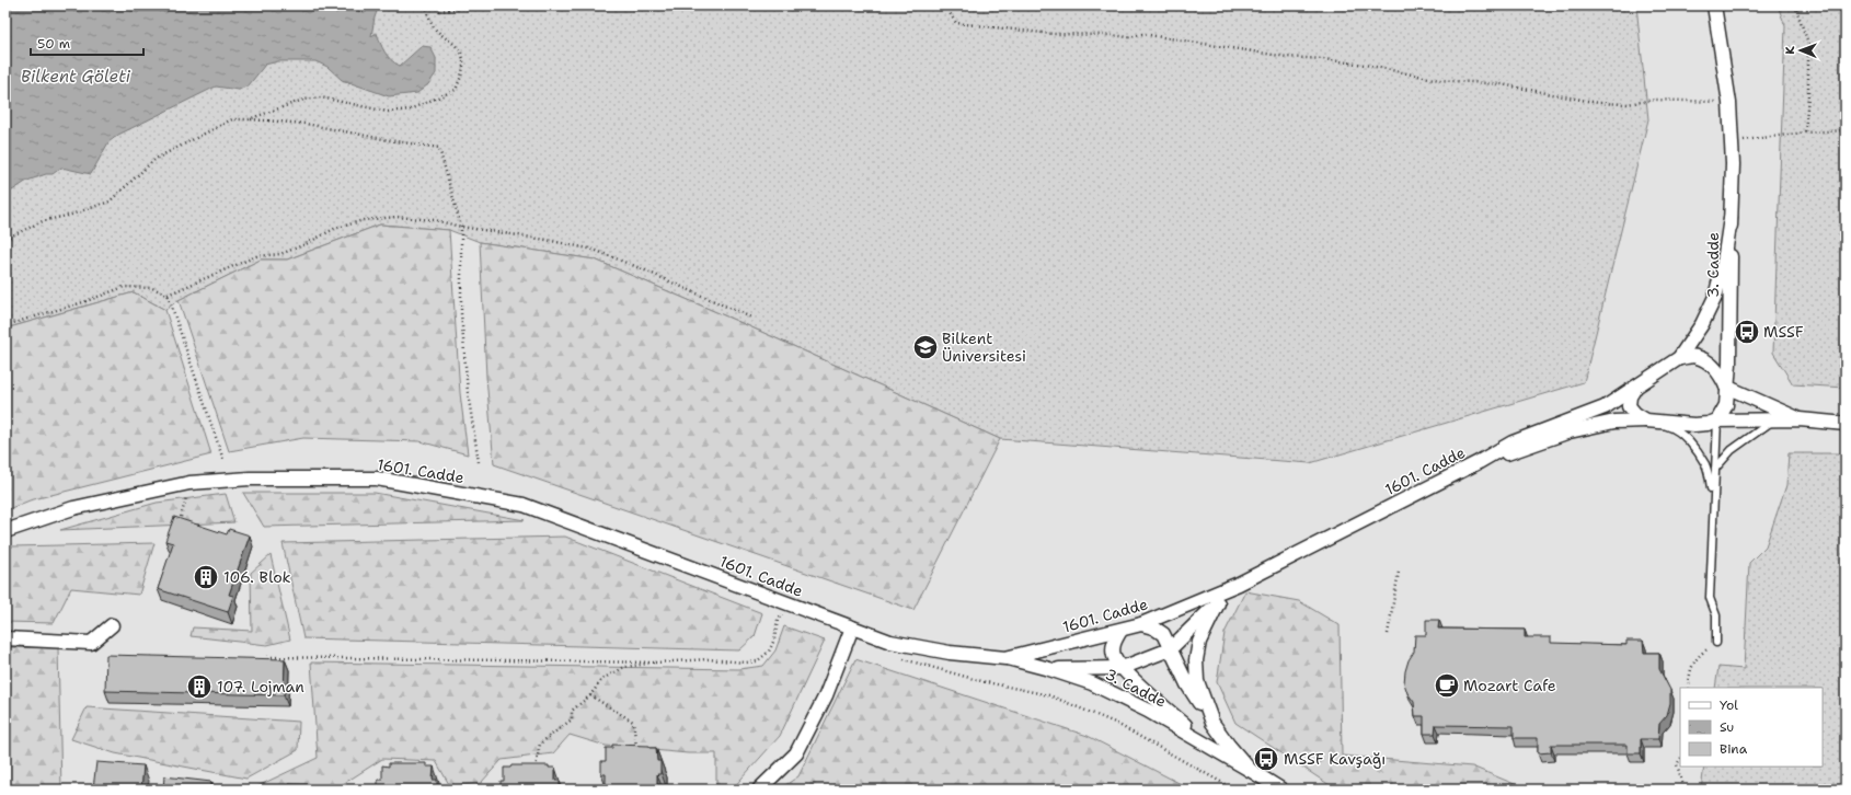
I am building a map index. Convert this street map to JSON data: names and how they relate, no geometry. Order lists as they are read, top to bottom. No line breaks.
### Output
{"streets":{"street":["3. Cadde","1601. Cadde"]},"crossings":[["3. Cadde","1601. Cadde"]],"water":["Bilkent Göleti"],"places":{"bus stop":["MSSF","MSSF Kavşağı"],"school or university":["Bilkent Üniversitesi"],"building":["106. Blok","107. Lojman"],"cafe":["Mozart Cafe"]},"legend":["Yol","Su","Bina"],"scale_bar":"50 m","north":"left"}
